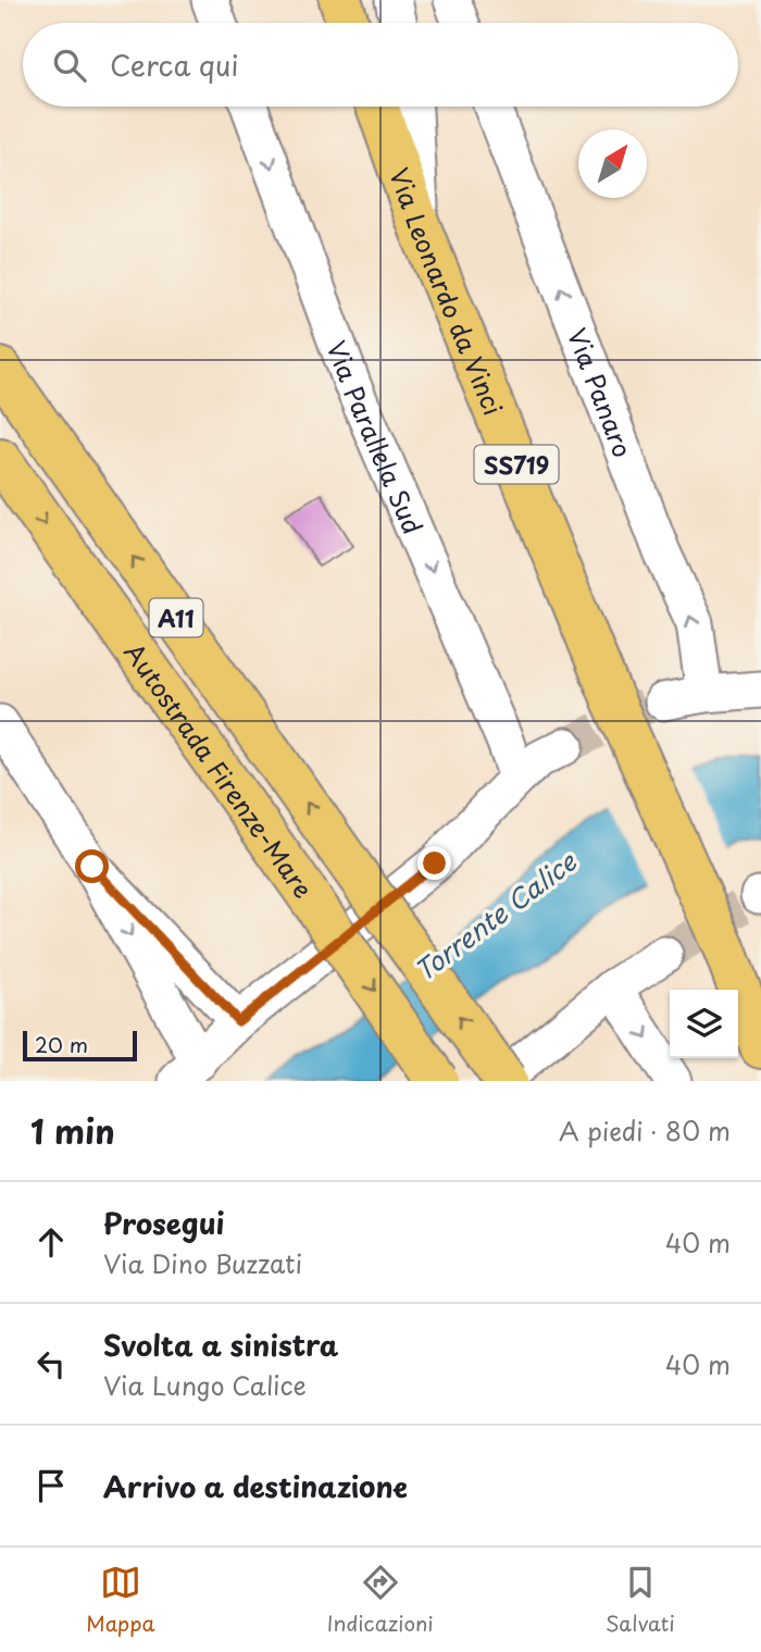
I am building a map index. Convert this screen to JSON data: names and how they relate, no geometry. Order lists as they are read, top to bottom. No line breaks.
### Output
{"streets":{"main road":["Via Leonardo da Vinci","SS719","A11","Autostrada Firenze-Mare"],"street":["Via Panaro","Via Parallela Sud"]},"crossings":[["Via Leonardo da Vinci","SS719"]],"one_way":["Via Panaro","Via Parallela Sud"],"water":["Torrente Calice"],"scale_bar":"20 m","north":"top right","page":{"search":"Cerca qui","scale":"20 m","heading":["1 min","A piedi · 80 m"],"list":[["Prosegui","Via Dino Buzzati","40 m"],["Svolta a sinistra","Via Lungo Calice","40 m"],"Arrivo a destinazione"],"nav":["Mappa","Indicazioni","Salvati"]}}
